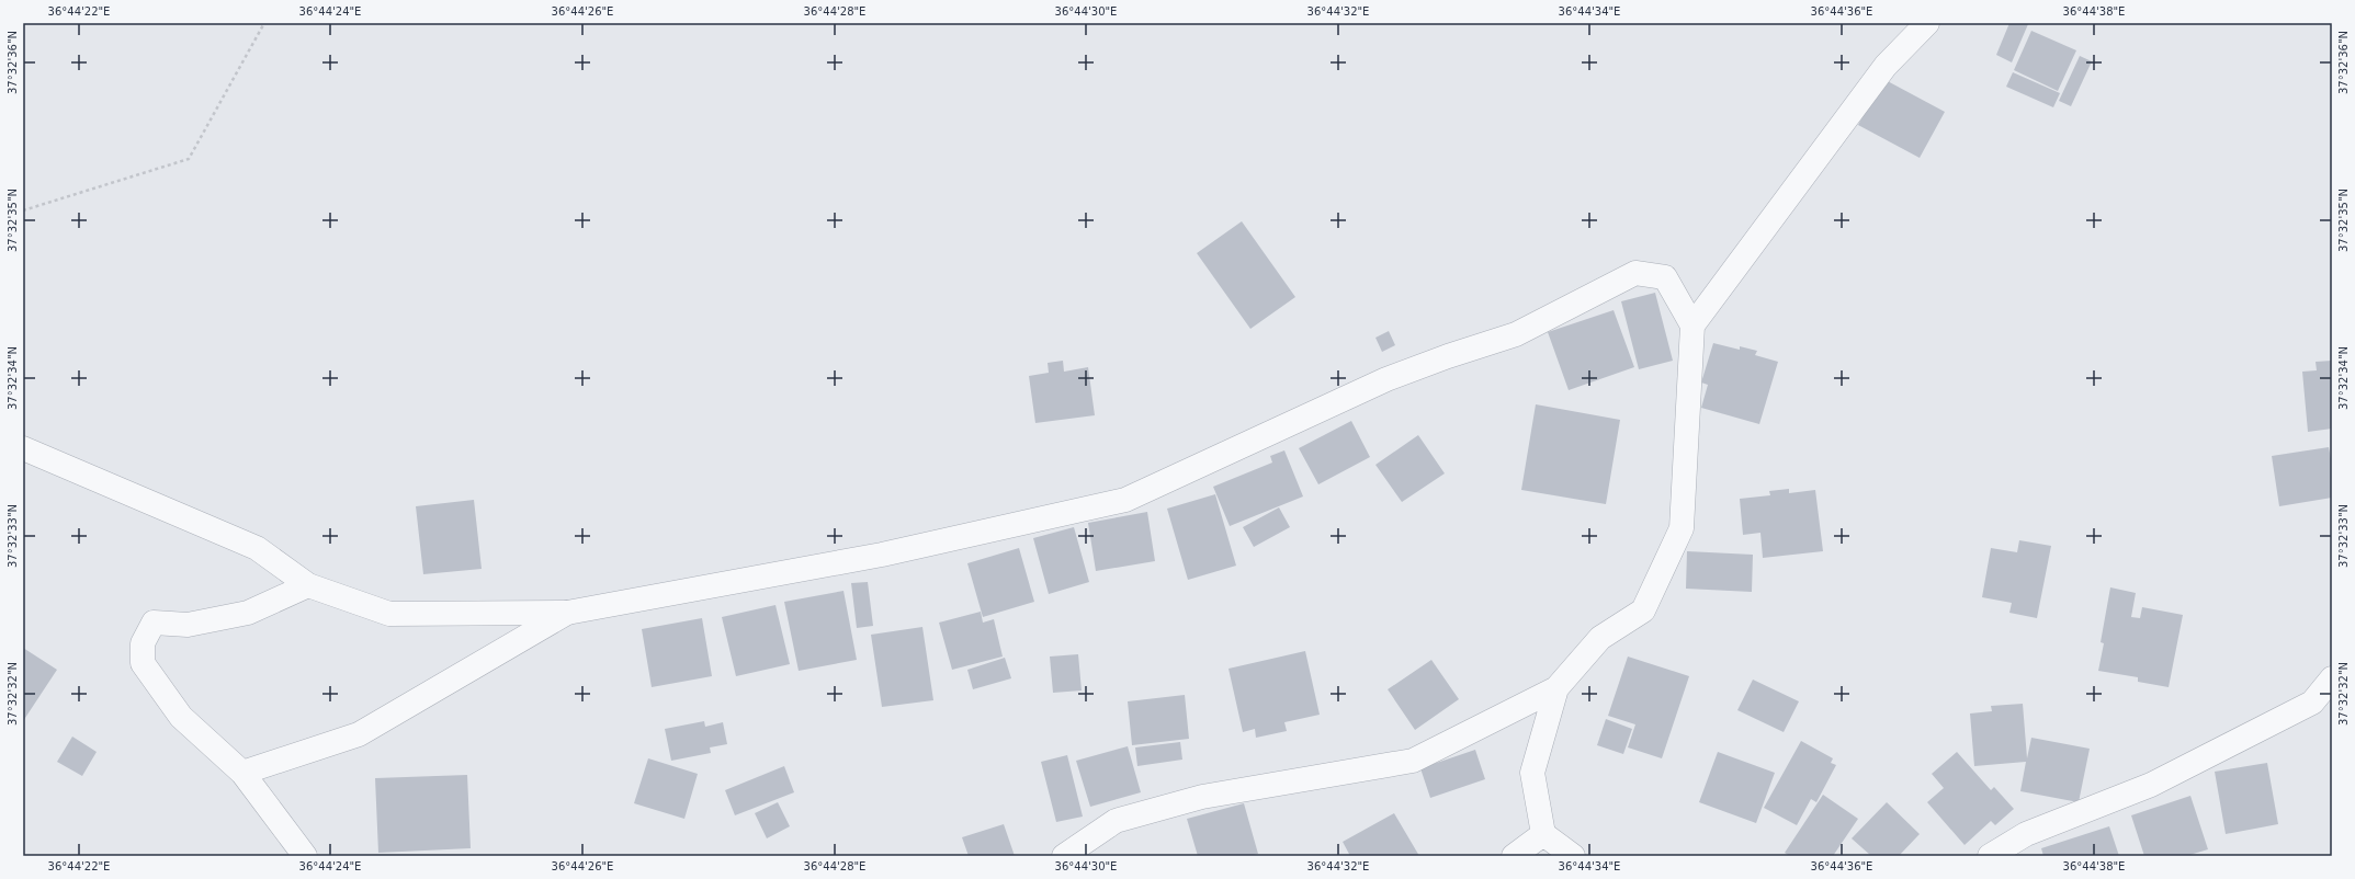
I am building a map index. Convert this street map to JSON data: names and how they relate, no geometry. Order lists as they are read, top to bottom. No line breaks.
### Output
{"coordinates":["36°44'22\"E","36°44'24\"E","36°44'26\"E","36°44'28\"E","36°44'30\"E","36°44'32\"E","36°44'34\"E","36°44'36\"E","36°44'38\"E","37°32'36\"N","37°32'35\"N","37°32'34\"N","37°32'33\"N","37°32'32\"N"]}
